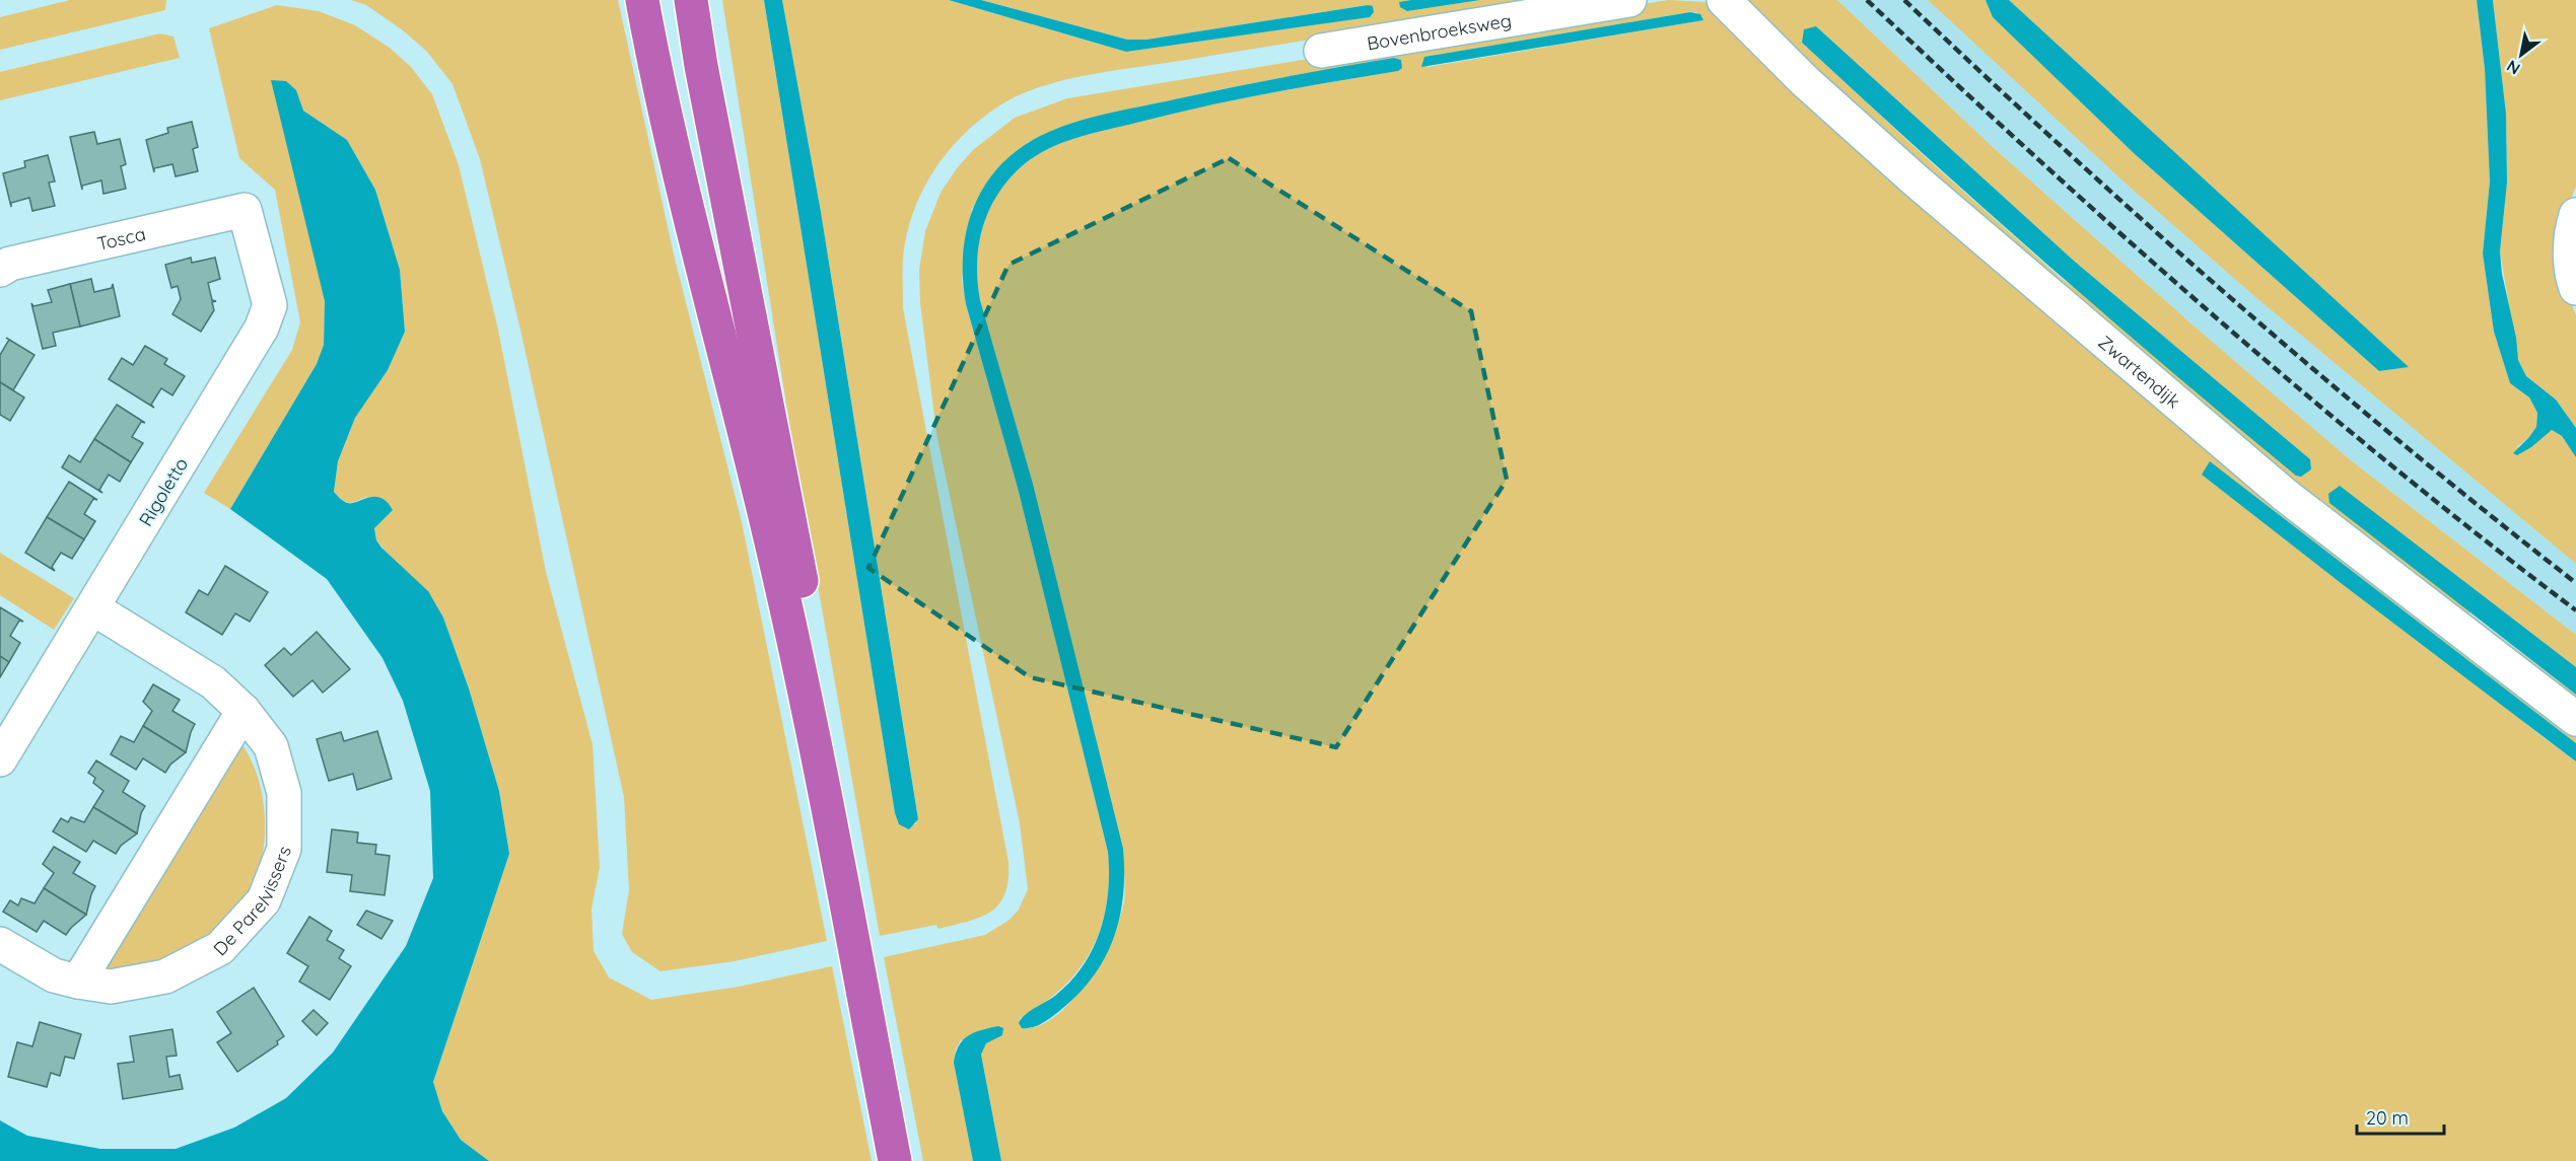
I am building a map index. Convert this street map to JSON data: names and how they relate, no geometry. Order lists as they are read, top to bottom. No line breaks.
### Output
{"streets":{"street":["Bovenbroeksweg","Tosca","Zwartendijk","Rigoletto","De Parelvissers"]},"crossings":[["Tosca","Rigoletto"],["Rigoletto","De Parelvissers"]],"scale_bar":"20 m","north":"bottom left"}
